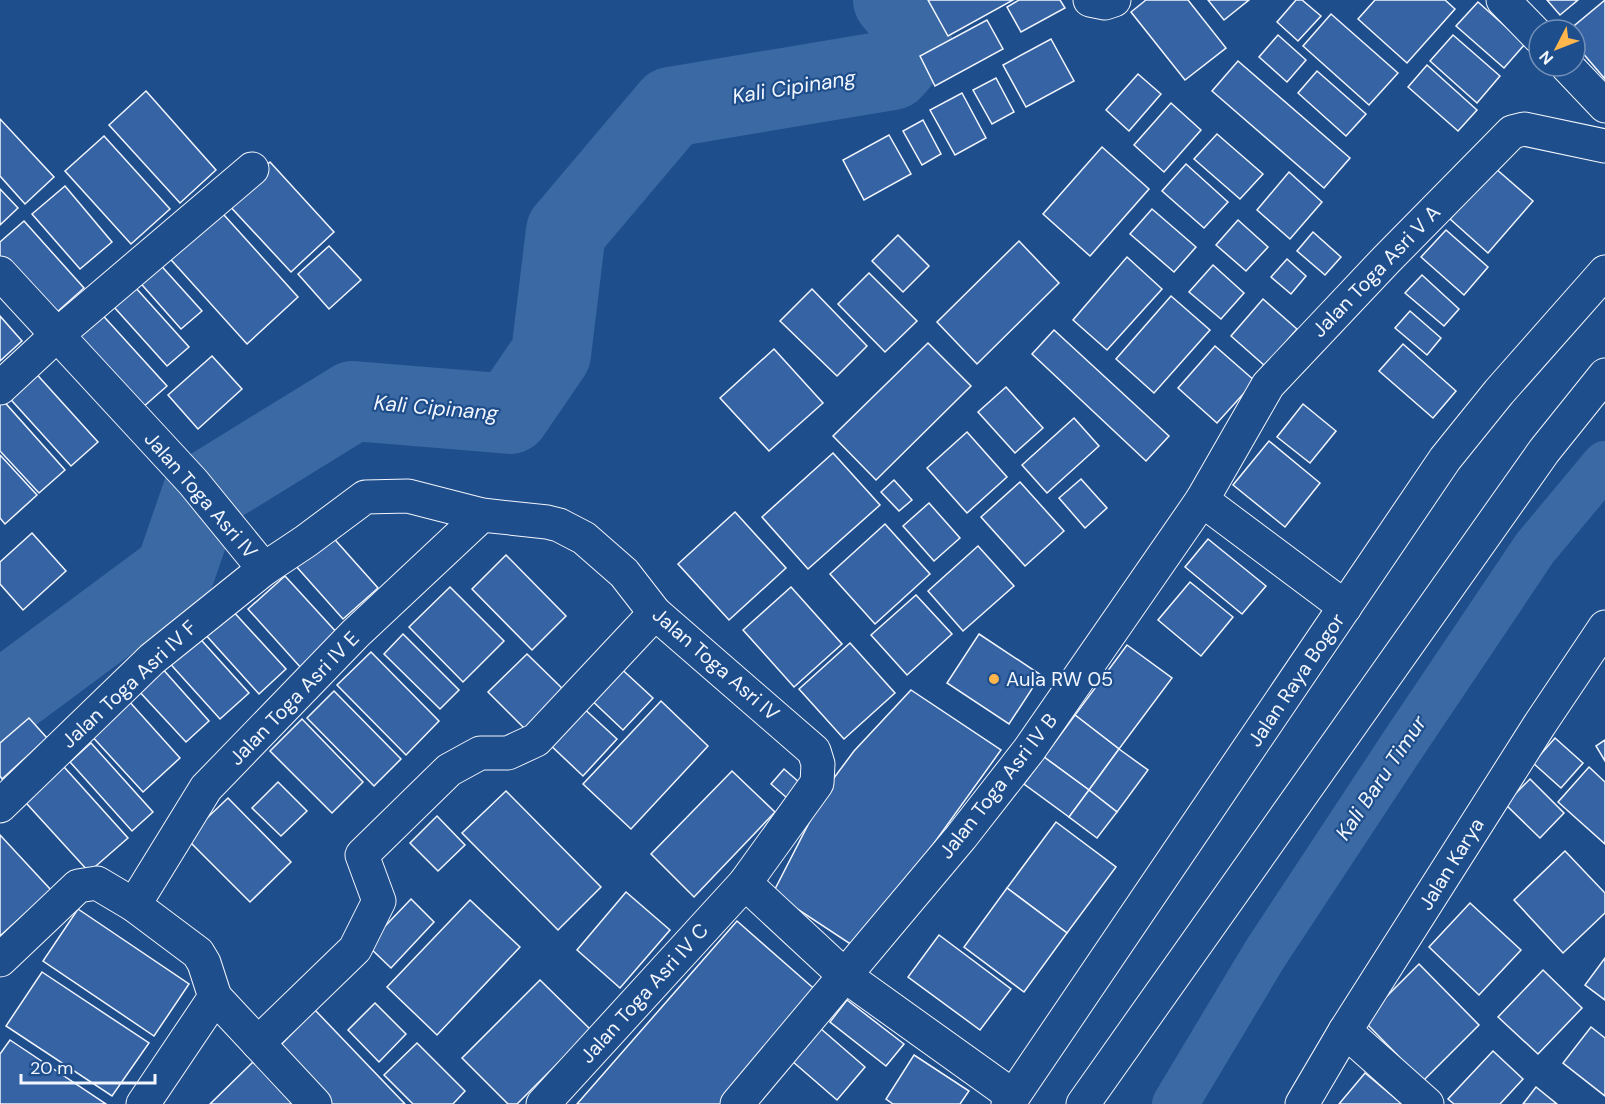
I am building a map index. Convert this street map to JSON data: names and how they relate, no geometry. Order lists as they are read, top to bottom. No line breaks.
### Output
{"streets":{"main road":["Jalan Toga Asri V A","Jalan Toga Asri IV","Jalan Raya Bogor","Jalan Toga Asri IV F","Jalan Toga Asri IV E","Jalan Toga Asri IV B","Jalan Karya","Jalan Toga Asri IV C"]},"crossings":[["Jalan Toga Asri V A","Jalan Toga Asri IV B"],["Jalan Toga Asri IV","Jalan Toga Asri IV F"],["Jalan Toga Asri IV","Jalan Toga Asri IV E"],["Jalan Toga Asri IV","Jalan Toga Asri IV C"]],"water":["Kali Cipinang","Kali Baru Timur"],"places":["Aula RW 05"],"scale_bar":"20 m","north":"bottom left"}
